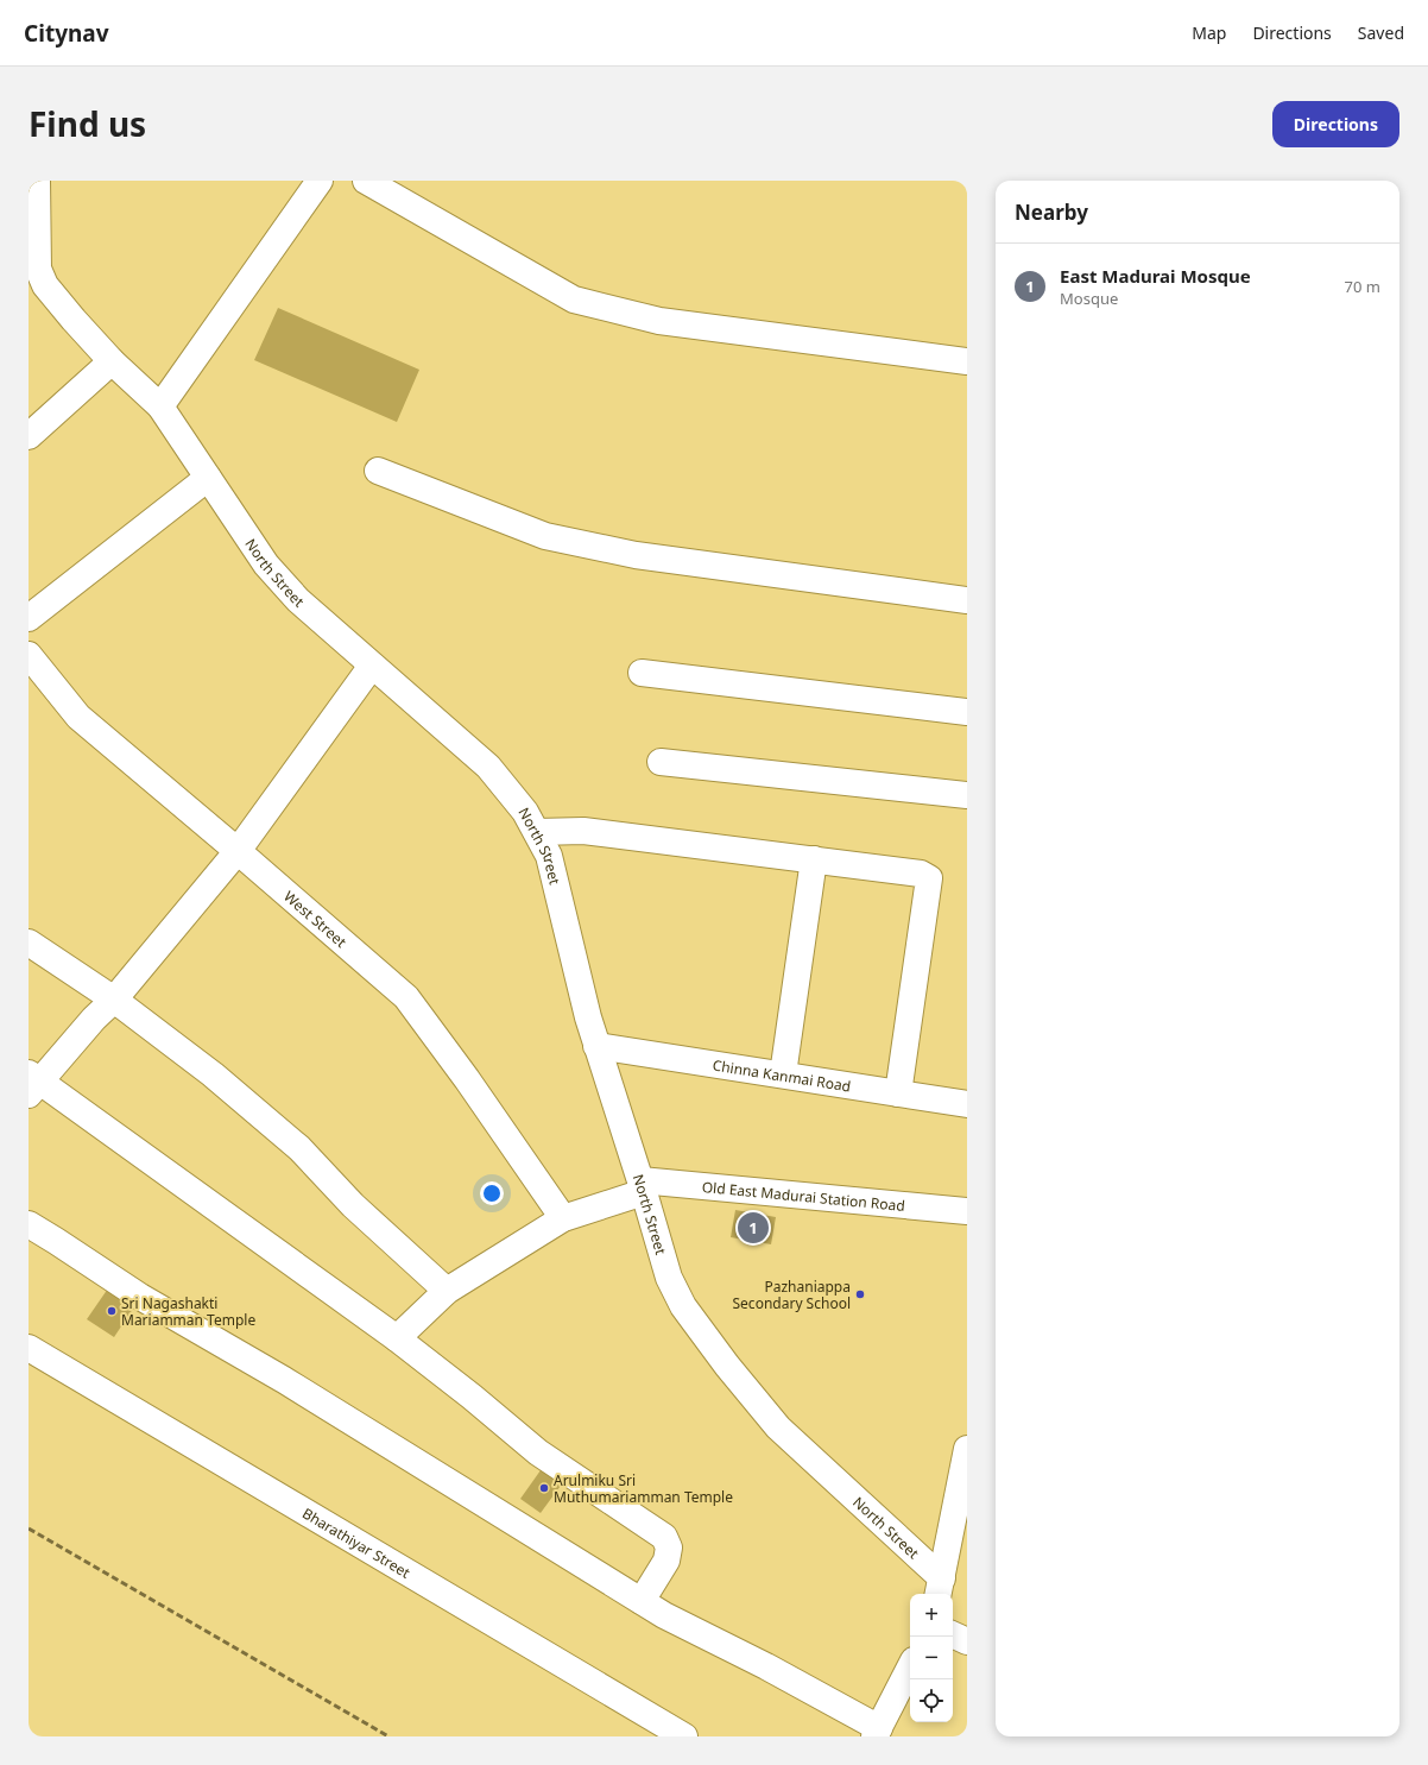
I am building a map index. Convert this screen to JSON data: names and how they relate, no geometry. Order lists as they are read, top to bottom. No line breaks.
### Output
{"streets":{"street":["North Street","West Street","Chinna Kanmai Road","Old East Madurai Station Road","Bharathiyar Street"]},"crossings":[["North Street","Chinna Kanmai Road"],["North Street","Old East Madurai Station Road"]],"places":["Pazhaniappa Secondary School","Sri Nagashakti Mariamman Temple","Arulmiku Sri Muthumariamman Temple"],"page":{"header":"Citynav","nav":["Map","Directions","Saved"],"title":"Find us","buttons":"Directions","heading":"Nearby","list":[{"mark":"1","name":"East Madurai Mosque","note":"Mosque","value":"70 m"}],"pins":"1","map_buttons":["+","−"]}}
